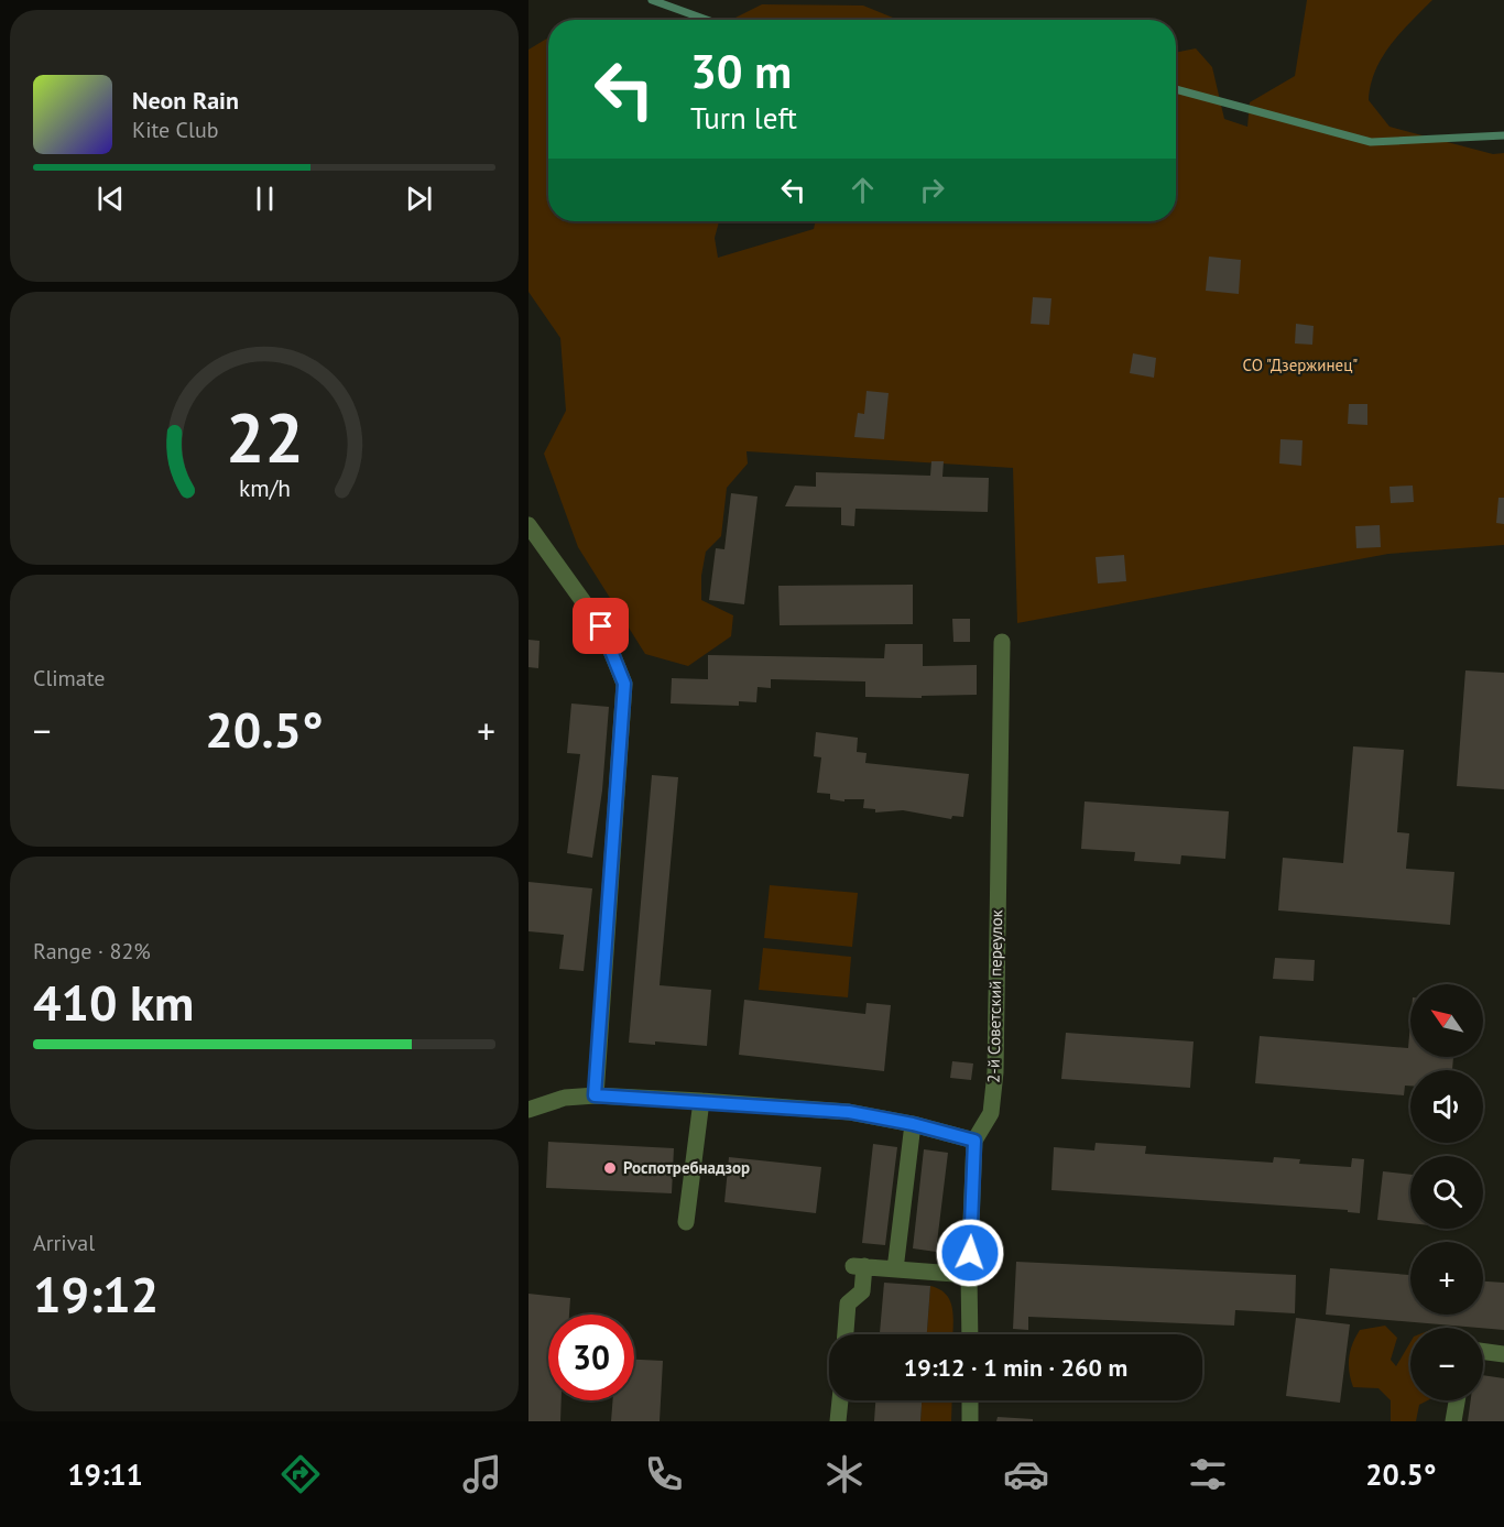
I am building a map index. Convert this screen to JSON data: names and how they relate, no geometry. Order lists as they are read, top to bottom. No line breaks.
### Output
{"streets":{"street":["2-й Советский переулок"]},"parks":["СО \"Дзержинец\""],"places":["Роспотребнадзор"],"north":"top left","page":{"turn":["30 m","Turn left"],"song":["Neon Rain","Kite Club"],"tile":["Climate",["Range · 82%","410 km"],["Arrival","19:12"]],"heat":["−","20.5°","+"],"map_buttons":["+","−"],"limit":"30","trip":"19:12 · 1 min · 260 m","tabs":["19:11","20.5°"],"gauge":["22","km/h"]}}
